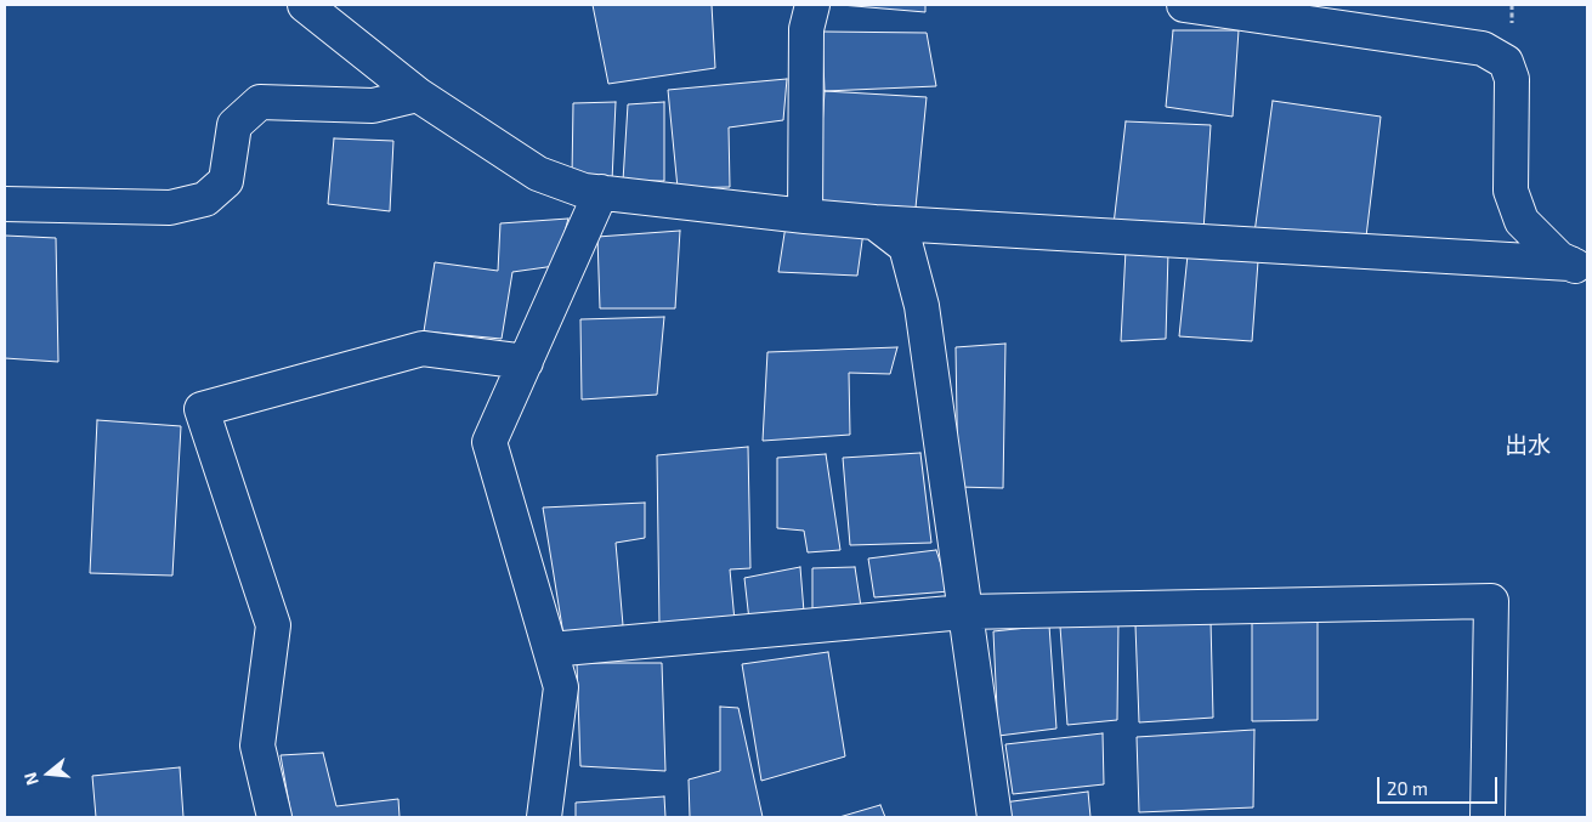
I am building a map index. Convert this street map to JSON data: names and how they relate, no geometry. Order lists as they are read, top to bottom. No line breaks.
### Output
{"districts":["出水"],"scale_bar":"20 m","north":"left"}
